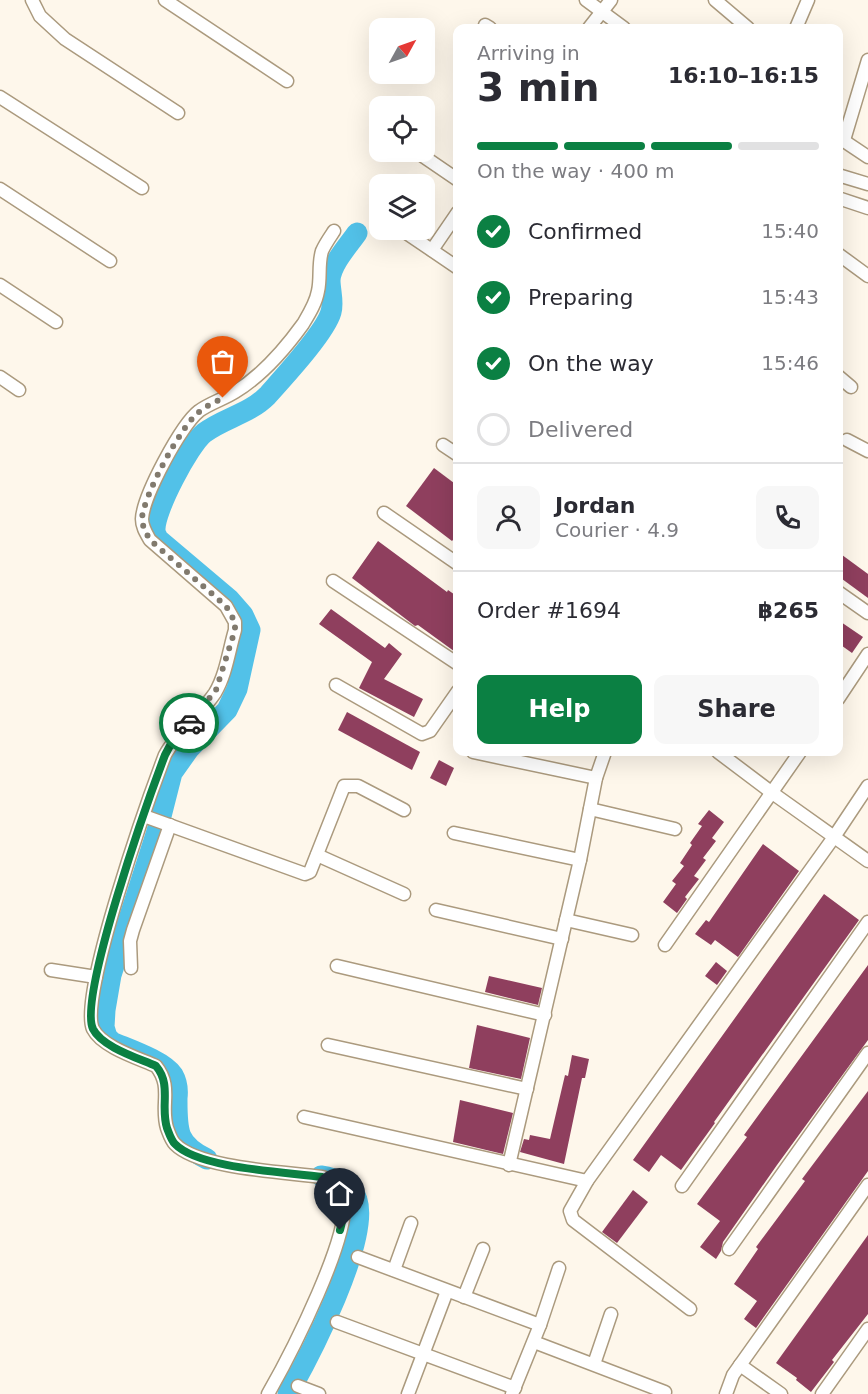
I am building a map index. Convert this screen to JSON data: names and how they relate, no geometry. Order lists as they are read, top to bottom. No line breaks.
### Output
{"north":"top right","page":{"heading":["3 min","Arriving in","16:10–16:15"],"panel":["Jordan","Courier · 4.9","Order #1694","฿265"],"bar":"On the way · 400 m","list":[["Confirmed","15:40"],["Preparing","15:43"],["On the way","15:46"],"Delivered"],"buttons":["Help","Share"]}}
